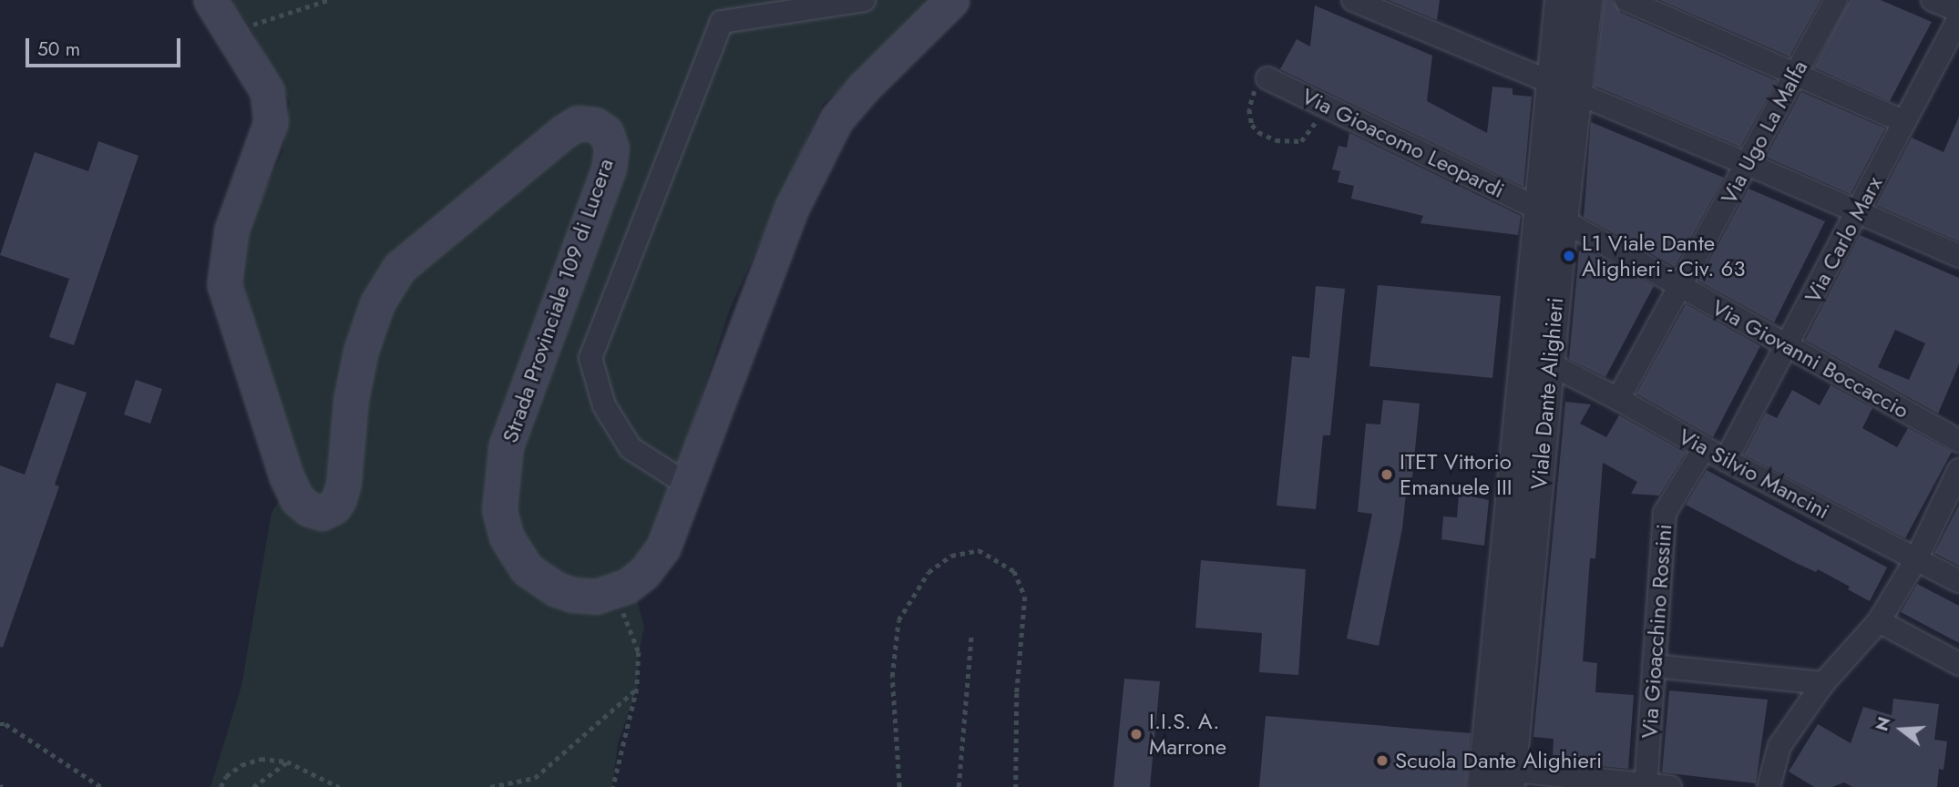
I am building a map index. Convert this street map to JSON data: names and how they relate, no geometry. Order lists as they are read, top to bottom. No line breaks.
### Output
{"streets":{"main road":["Strada Provinciale 109 di Lucera"],"street":["Via Ugo La Malfa","Via Gioacomo Leopardi","Via Carlo Marx","Via Giovanni Boccaccio","Viale Dante Alighieri","Via Silvio Mancini","Via Gioacchino Rossini"]},"crossings":[["Via Ugo La Malfa","Via Giovanni Boccaccio"],["Via Ugo La Malfa","Via Silvio Mancini"],["Via Gioacomo Leopardi","Via Giovanni Boccaccio"],["Via Gioacomo Leopardi","Viale Dante Alighieri"],["Via Carlo Marx","Via Giovanni Boccaccio"],["Via Carlo Marx","Via Silvio Mancini"],["Via Giovanni Boccaccio","Viale Dante Alighieri"],["Viale Dante Alighieri","Via Silvio Mancini"],["Via Silvio Mancini","Via Gioacchino Rossini"]],"places":["L1 Viale Dante Alighieri - Civ. 63","ITET Vittorio Emanuele III","I.I.S. A. Marrone","Scuola Dante Alighieri"],"scale_bar":"50 m","north":"left"}
